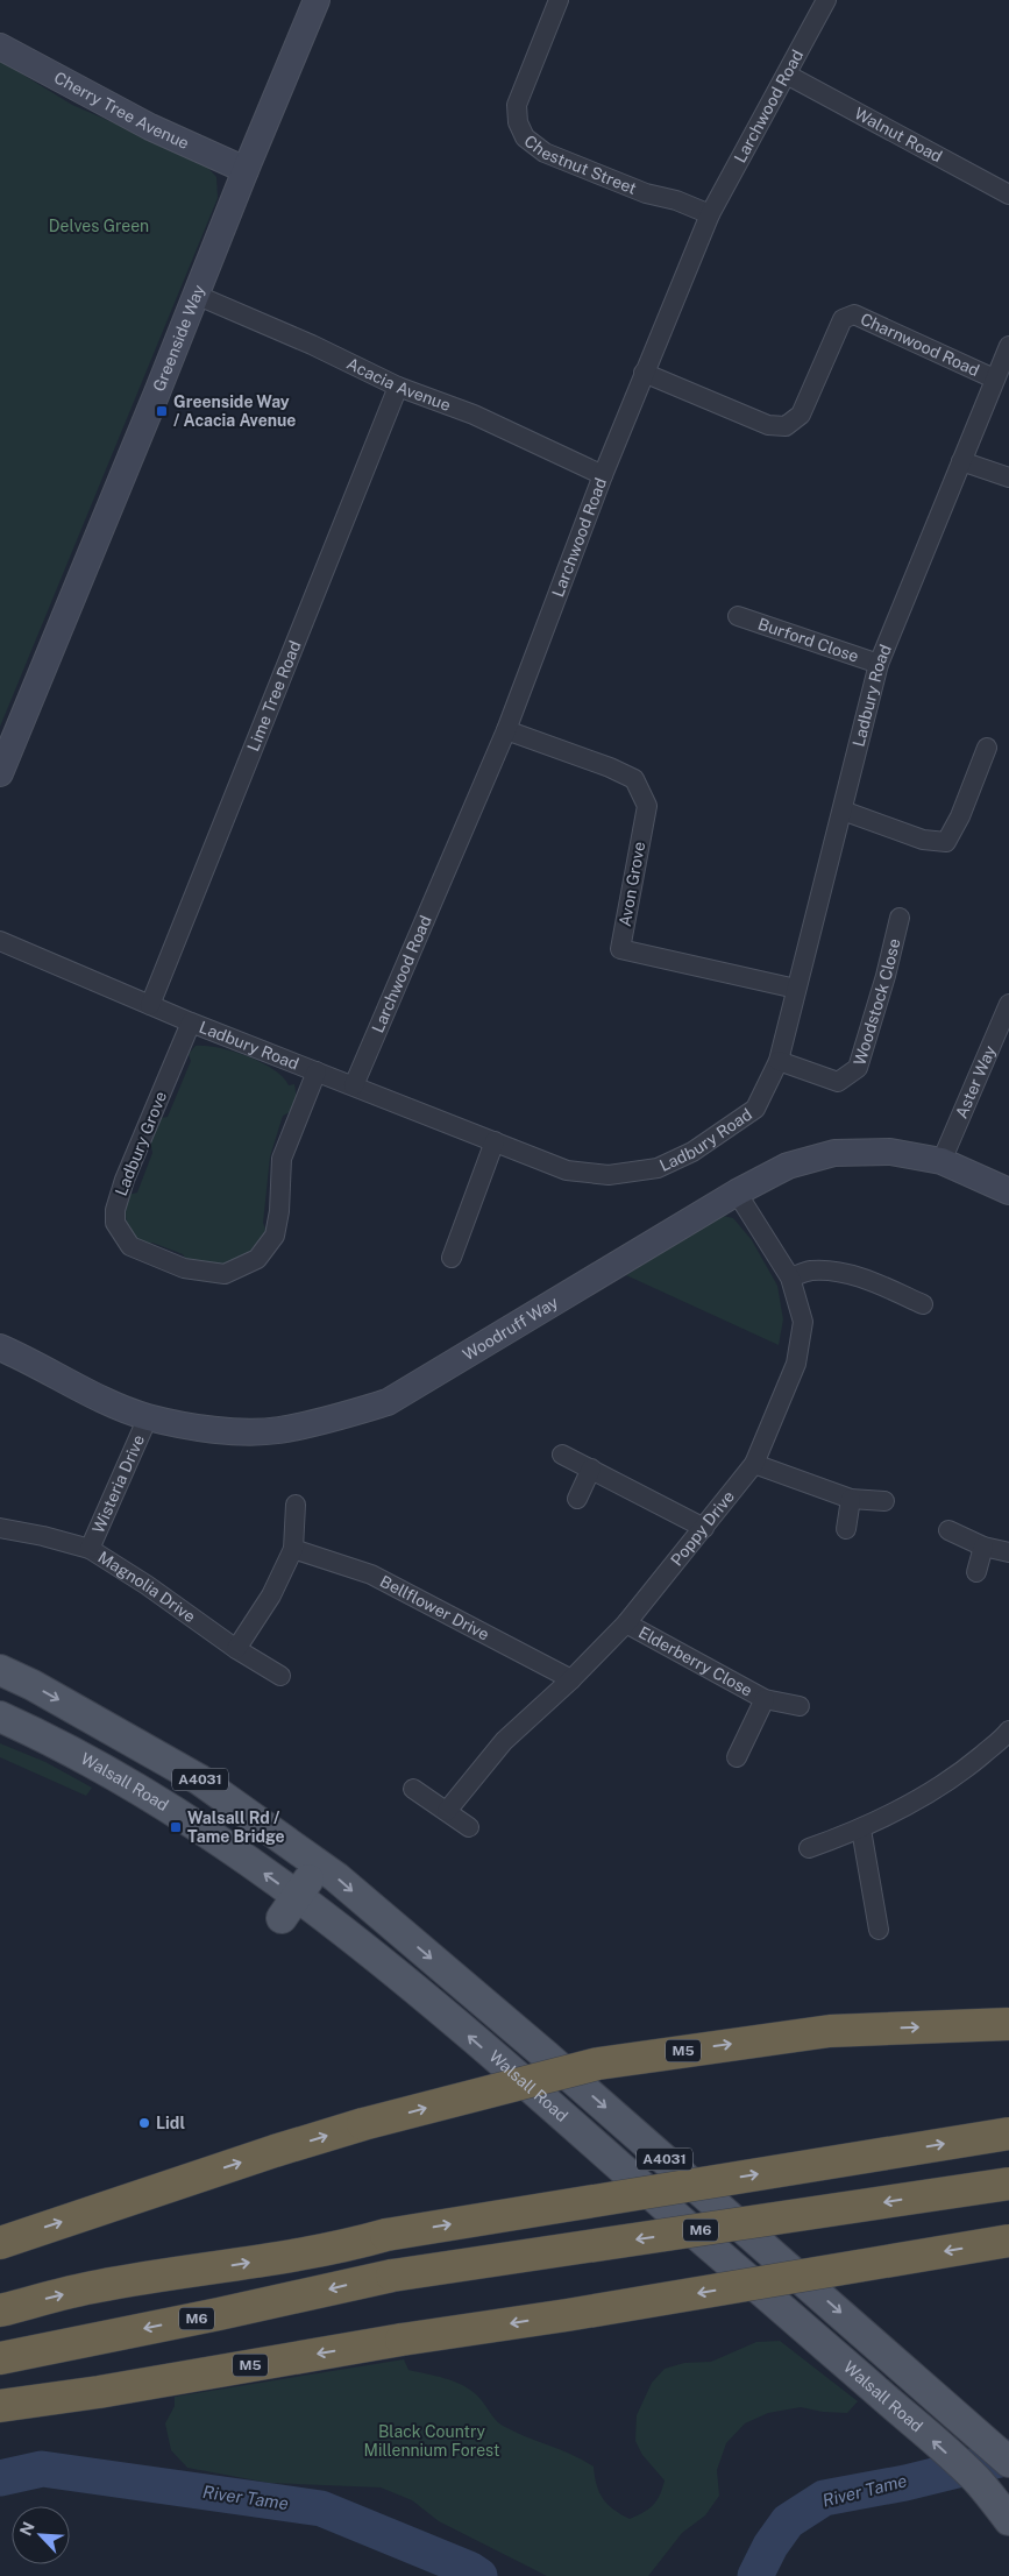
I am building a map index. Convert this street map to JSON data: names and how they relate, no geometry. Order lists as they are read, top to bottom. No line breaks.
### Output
{"streets":{"highway":["M5","M6"],"main road":["A4031","Walsall Road"],"street":["Larchwood Road","Cherry Tree Avenue","Walnut Road","Chestnut Street","Greenside Way","Charnwood Road","Acacia Avenue","Burford Close","Lime Tree Road","Ladbury Road","Avon Grove","Woodstock Close","Aster Way","Ladbury Grove","Woodruff Way","Wisteria Drive","Poppy Drive","Magnolia Drive","Bellflower Drive","Elderberry Close"]},"crossings":[["Larchwood Road","Walnut Road"],["Larchwood Road","Chestnut Street"],["Larchwood Road","Charnwood Road"],["Larchwood Road","Acacia Avenue"],["Larchwood Road","Ladbury Road"],["Larchwood Road","Avon Grove"],["Cherry Tree Avenue","Greenside Way"],["Greenside Way","Acacia Avenue"],["Charnwood Road","Ladbury Road"],["Acacia Avenue","Lime Tree Road"],["Burford Close","Ladbury Road"],["Lime Tree Road","Ladbury Road"],["Ladbury Road","Avon Grove"],["Ladbury Road","Woodstock Close"],["Ladbury Road","Ladbury Grove"],["Aster Way","Woodruff Way"],["Woodruff Way","Wisteria Drive"],["Woodruff Way","Poppy Drive"],["Wisteria Drive","Magnolia Drive"],["Poppy Drive","Bellflower Drive"],["Poppy Drive","Elderberry Close"]],"water":["River Tame"],"parks":["Delves Green","Black Country Millennium Forest"],"places":{"transit":["Greenside Way / Acacia Avenue","Walsall Rd / Tame Bridge"],"other":["Lidl"]},"north":"top left"}
